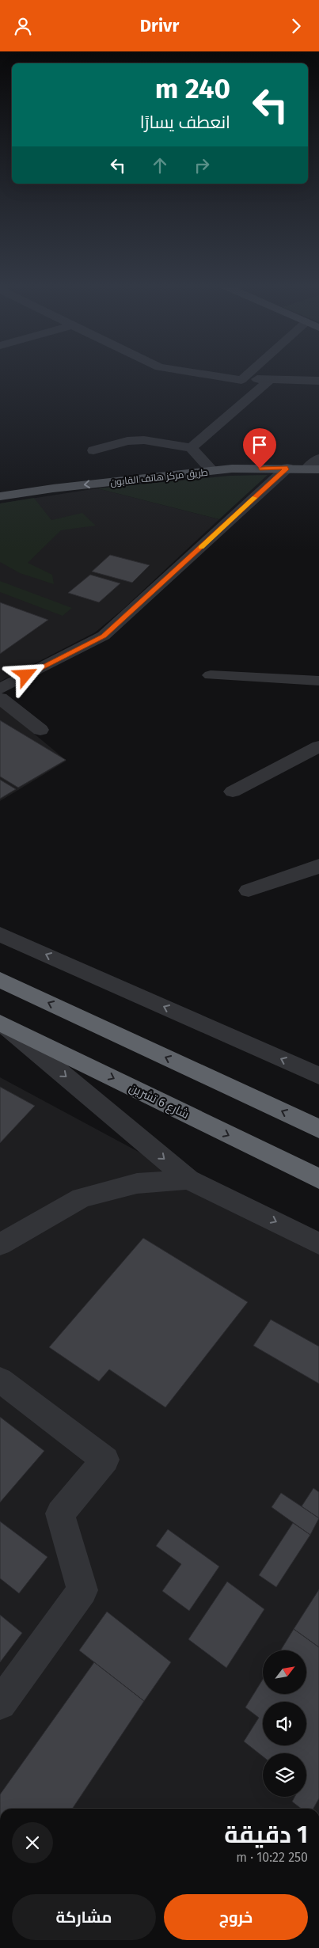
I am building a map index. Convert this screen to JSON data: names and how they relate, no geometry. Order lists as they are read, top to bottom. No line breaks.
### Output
{"streets":{"highway":["شارع 6 تشرين"],"main road":["طريق مركز هاتف القابون"]},"one_way":["طريق مركز هاتف القابون"],"north":"top right","page":{"header":"Drivr","turn":["240 m","انعطف يسارًا"],"heading":["1 دقيقة","250 m · 10:22"],"buttons":["خروج","مشاركة"]}}
